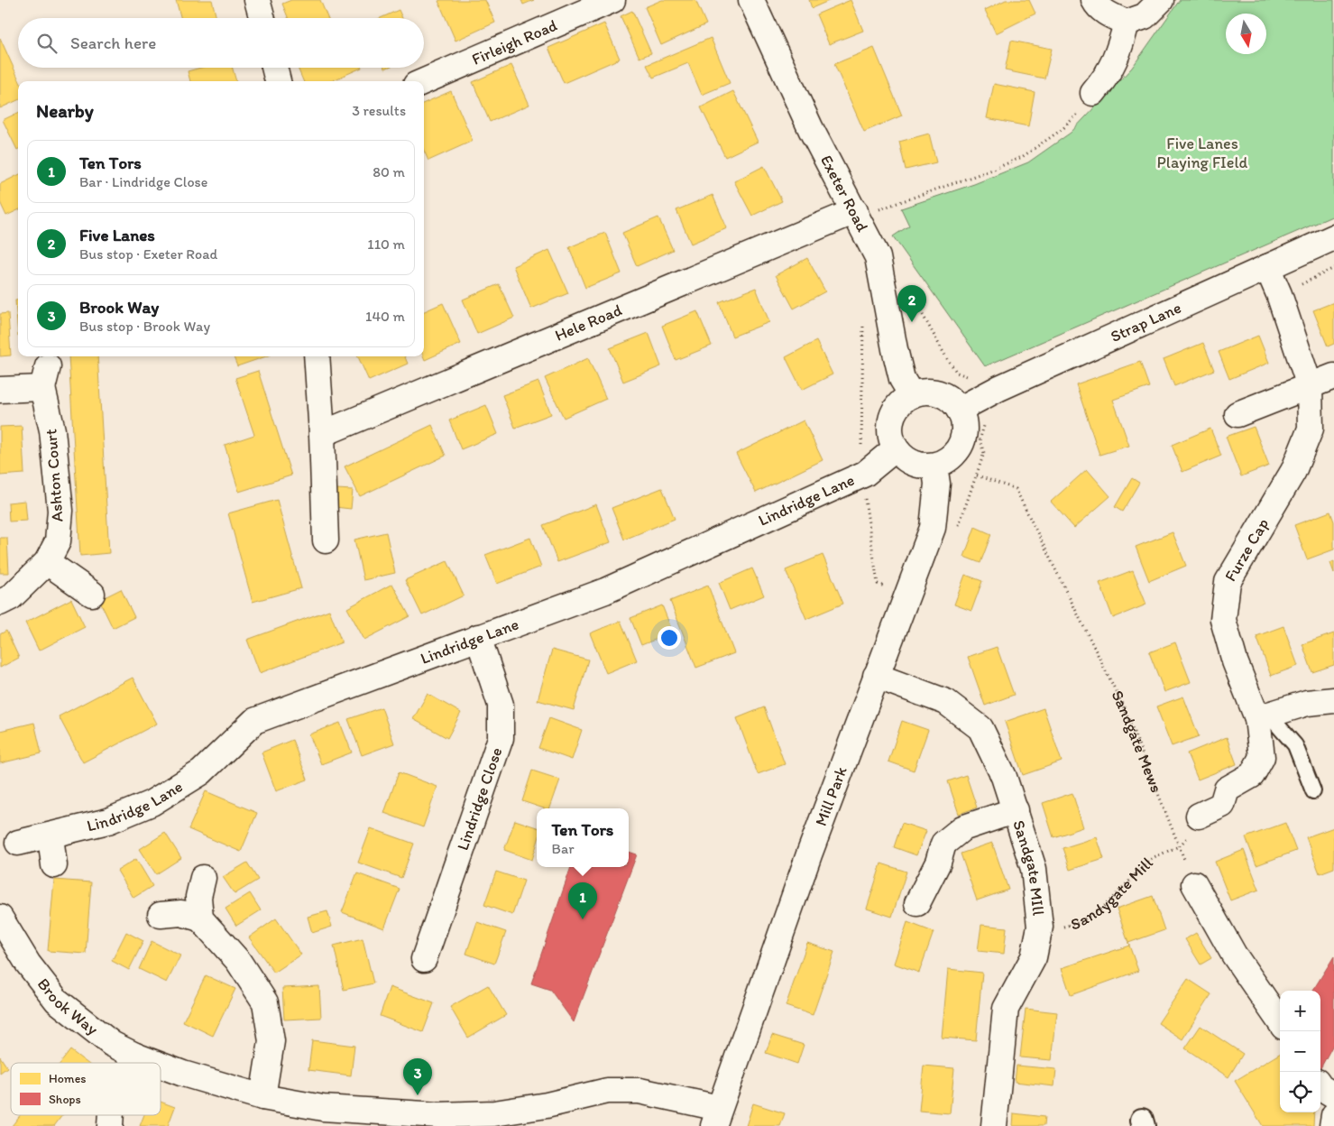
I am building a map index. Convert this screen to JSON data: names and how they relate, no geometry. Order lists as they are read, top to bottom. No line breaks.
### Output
{"streets":{"street":["Firleigh Road","Exeter Road","Strap Lane","Hele Road","Ashton Court","Lindridge Lane","Furze Cap","Mill Park","Lindridge Close","Sandgate MIll","Brook Way"],"path":["Sandgate Mews","Sandygate Mill"]},"crossings":[["Exeter Road","Strap Lane"],["Exeter Road","Hele Road"],["Exeter Road","Lindridge Lane"],["Exeter Road","Mill Park"],["Strap Lane","Lindridge Lane"],["Strap Lane","Furze Cap"],["Strap Lane","Mill Park"],["Lindridge Lane","Mill Park"],["Lindridge Lane","Lindridge Close"],["Sandgate Mews","Sandygate Mill"],["Mill Park","Sandgate MIll"],["Mill Park","Brook Way"],["Sandgate MIll","Sandygate Mill"]],"parks":["Five Lanes Playing FIeld"],"legend":["Homes","Shops"],"north":"bottom","page":{"search":"Search here","heading":["Nearby","3 results"],"list":[{"mark":"1","name":"Ten Tors","note":"Bar · Lindridge Close","value":"80 m"},{"mark":"2","name":"Five Lanes","note":"Bus stop · Exeter Road","value":"110 m"},{"mark":"3","name":"Brook Way","note":"Bus stop · Brook Way","value":"140 m"}],"pins":["2","1","3"],"popup":["Ten Tors","Bar"],"map_buttons":["+","−"]}}
